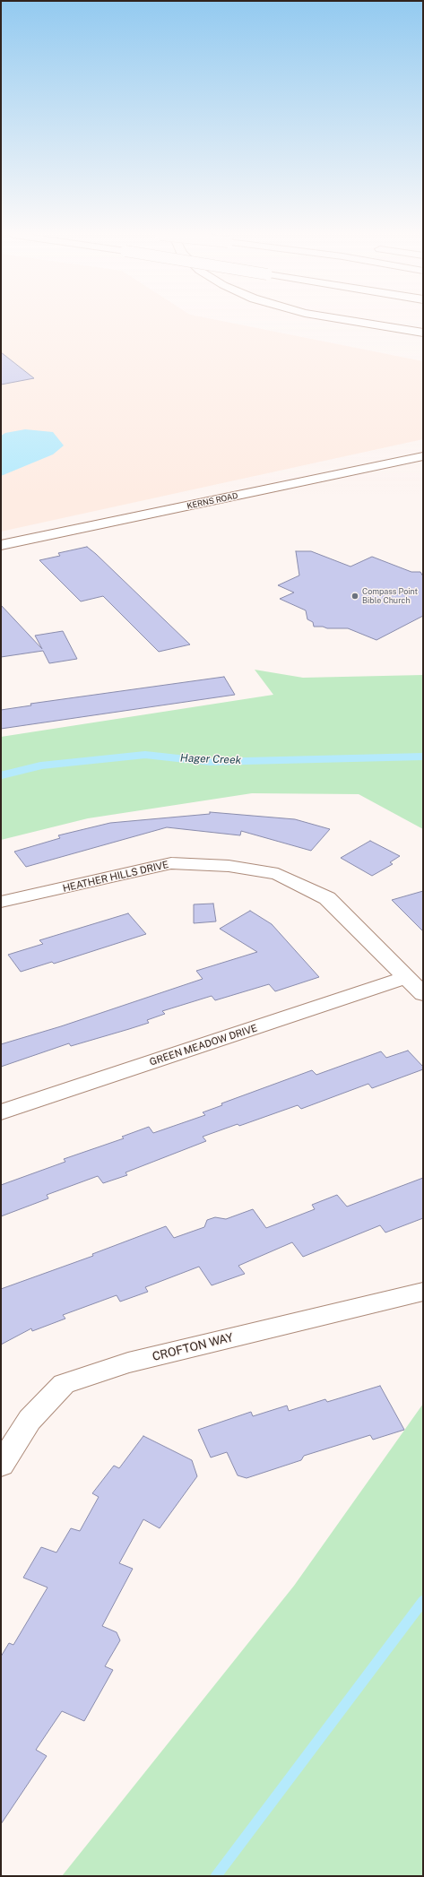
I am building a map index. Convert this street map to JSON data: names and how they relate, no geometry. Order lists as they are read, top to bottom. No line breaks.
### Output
{"streets":{"main road":["KERNS ROAD","HEATHER HILLS DRIVE","GREEN MEADOW DRIVE","CROFTON WAY"]},"crossings":[["HEATHER HILLS DRIVE","GREEN MEADOW DRIVE"]],"water":["Hager Creek"],"places":["Compass Point Bible Church"]}
